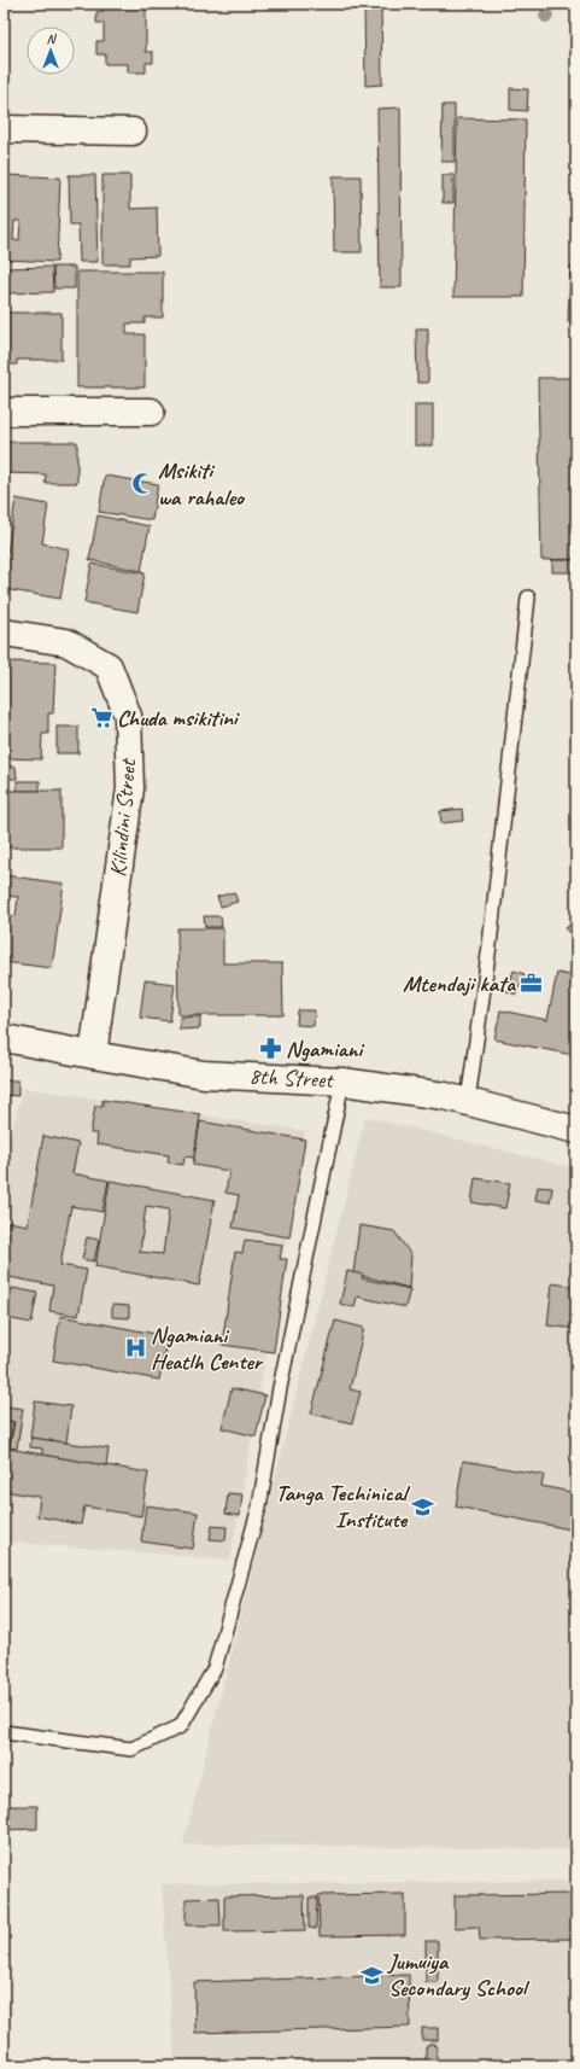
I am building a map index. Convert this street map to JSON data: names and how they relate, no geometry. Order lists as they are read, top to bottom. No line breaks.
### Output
{"streets":{"street":["Kilindini Street","8th Street"]},"crossings":[["Kilindini Street","8th Street"]],"places":{"mosque":["Msikiti wa rahaleo"],"supermarket":["Chuda msikitini"],"office":["Mtendaji kata"],"pharmacy":["Ngamiani"],"hospital":["Ngamiani Heatlh Center"],"school or university":["Tanga Techinical Institute","Jumuiya Secondary School"]},"north":"top"}
